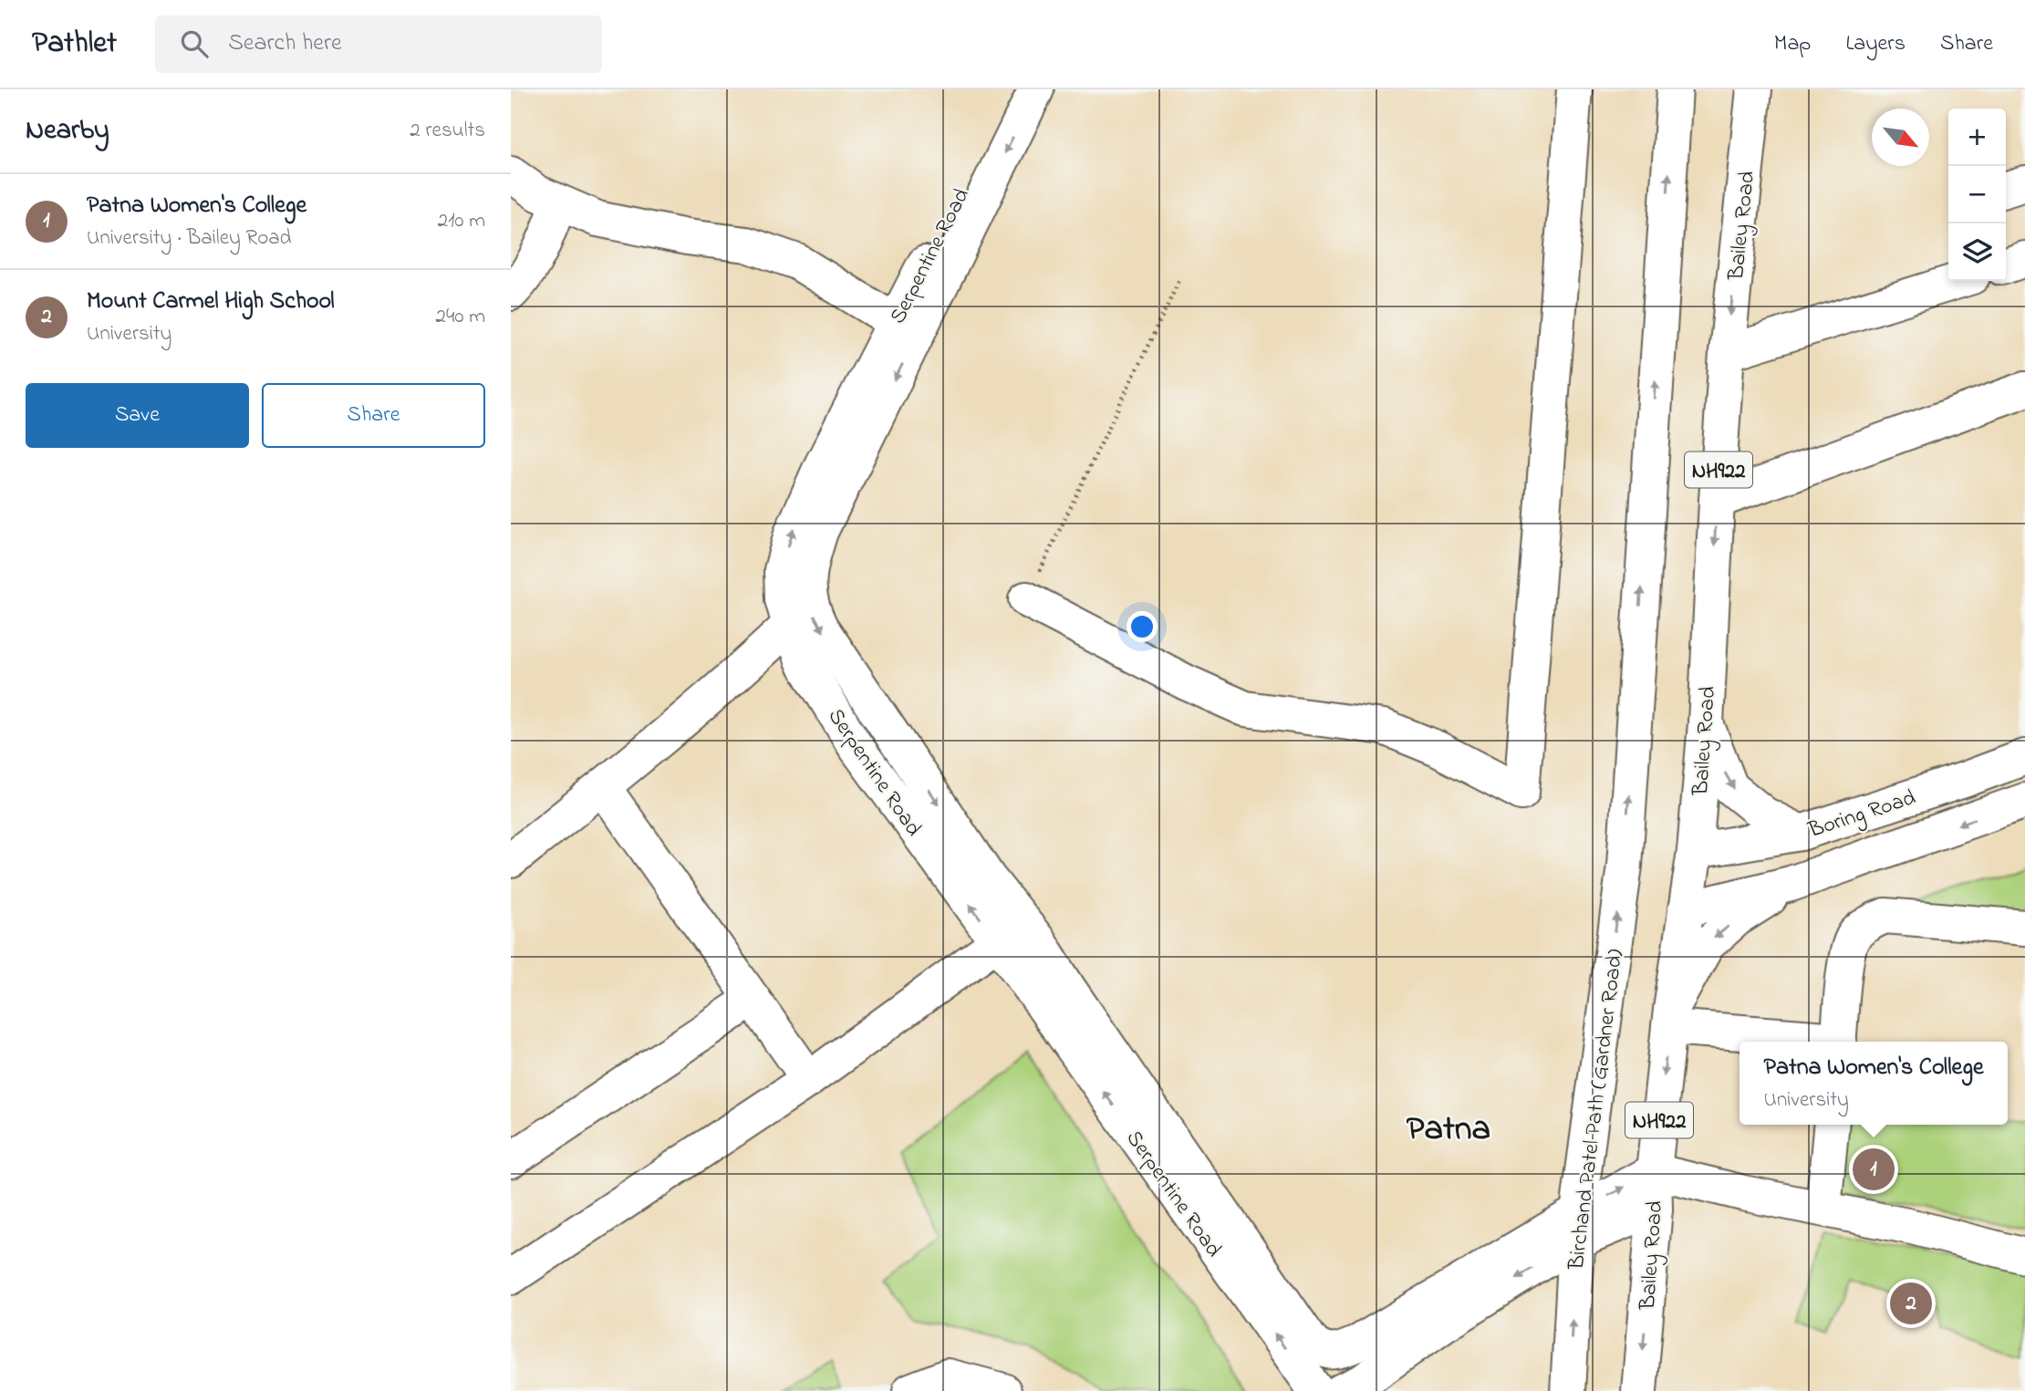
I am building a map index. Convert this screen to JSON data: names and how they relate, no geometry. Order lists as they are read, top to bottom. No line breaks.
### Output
{"streets":{"main road":["Bailey Road","Serpentine Road","NH922","Boring Road","Birchand Patel Path (Gardner Road)"]},"crossings":[["Bailey Road","Boring Road"]],"one_way":["Bailey Road","Birchand Patel Path (Gardner Road)"],"districts":["Patna"],"north":"bottom right","page":{"header":"Pathlet","search":"Search here","nav":["Map","Layers","Share"],"heading":["Nearby","2 results"],"map_buttons":["+","−"],"list":[{"mark":"1","name":"Patna Women's College","note":"University · Bailey Road","value":"210 m"},{"mark":"2","name":"Mount Carmel High School","note":"University","value":"240 m"}],"buttons":["Save","Share"],"popup":["Patna Women's College","University"],"pins":["1","2"]}}
